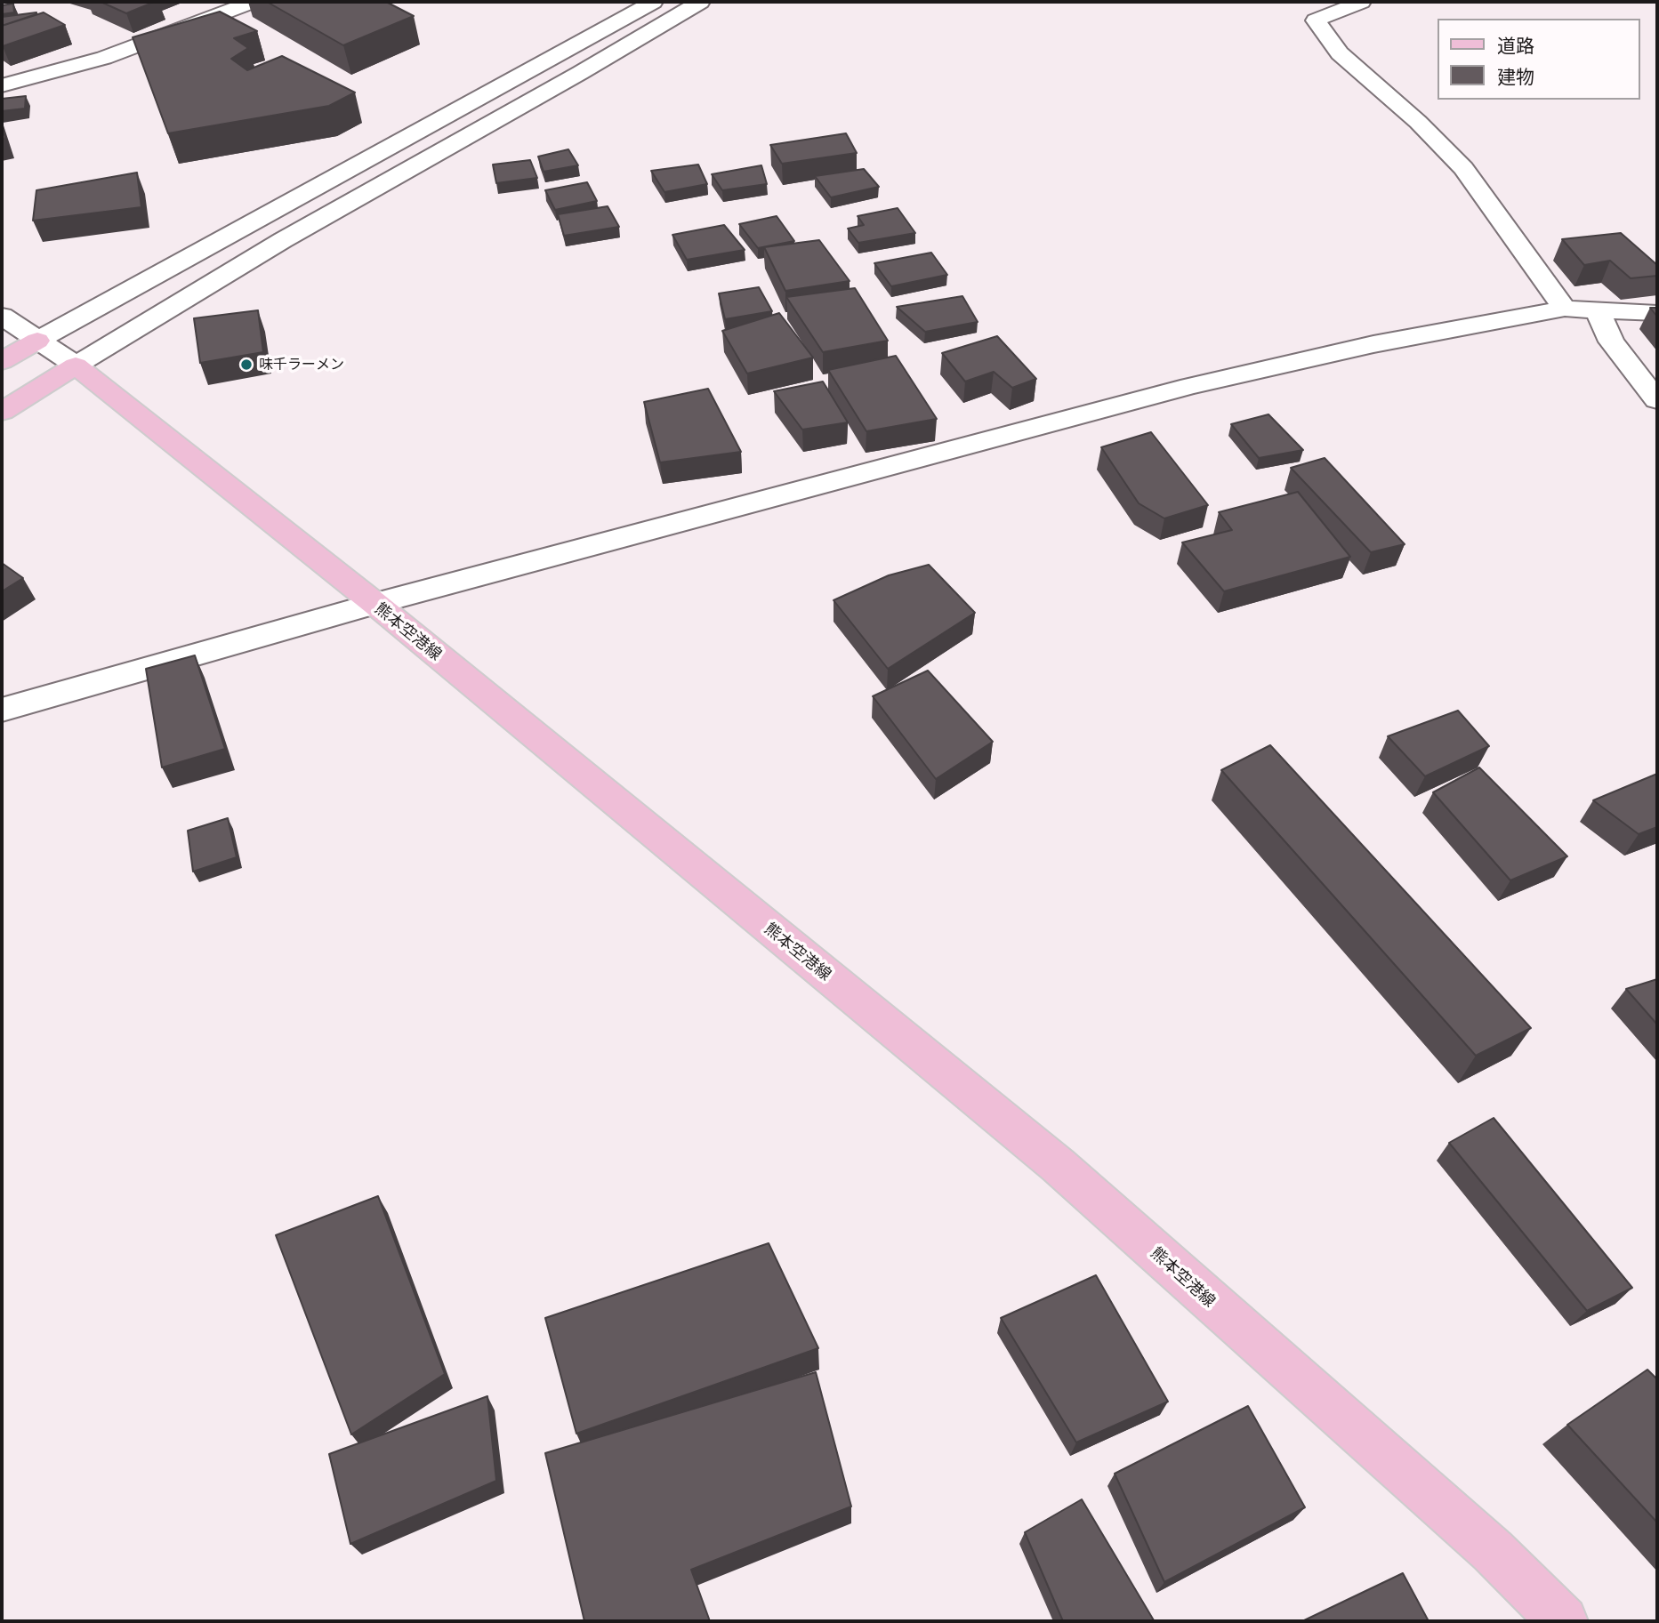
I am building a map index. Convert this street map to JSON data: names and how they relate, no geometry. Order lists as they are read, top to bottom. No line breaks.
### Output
{"streets":{"main road":["熊本空港線"]},"places":["味千ラーメン"],"legend":["道路","建物"]}
